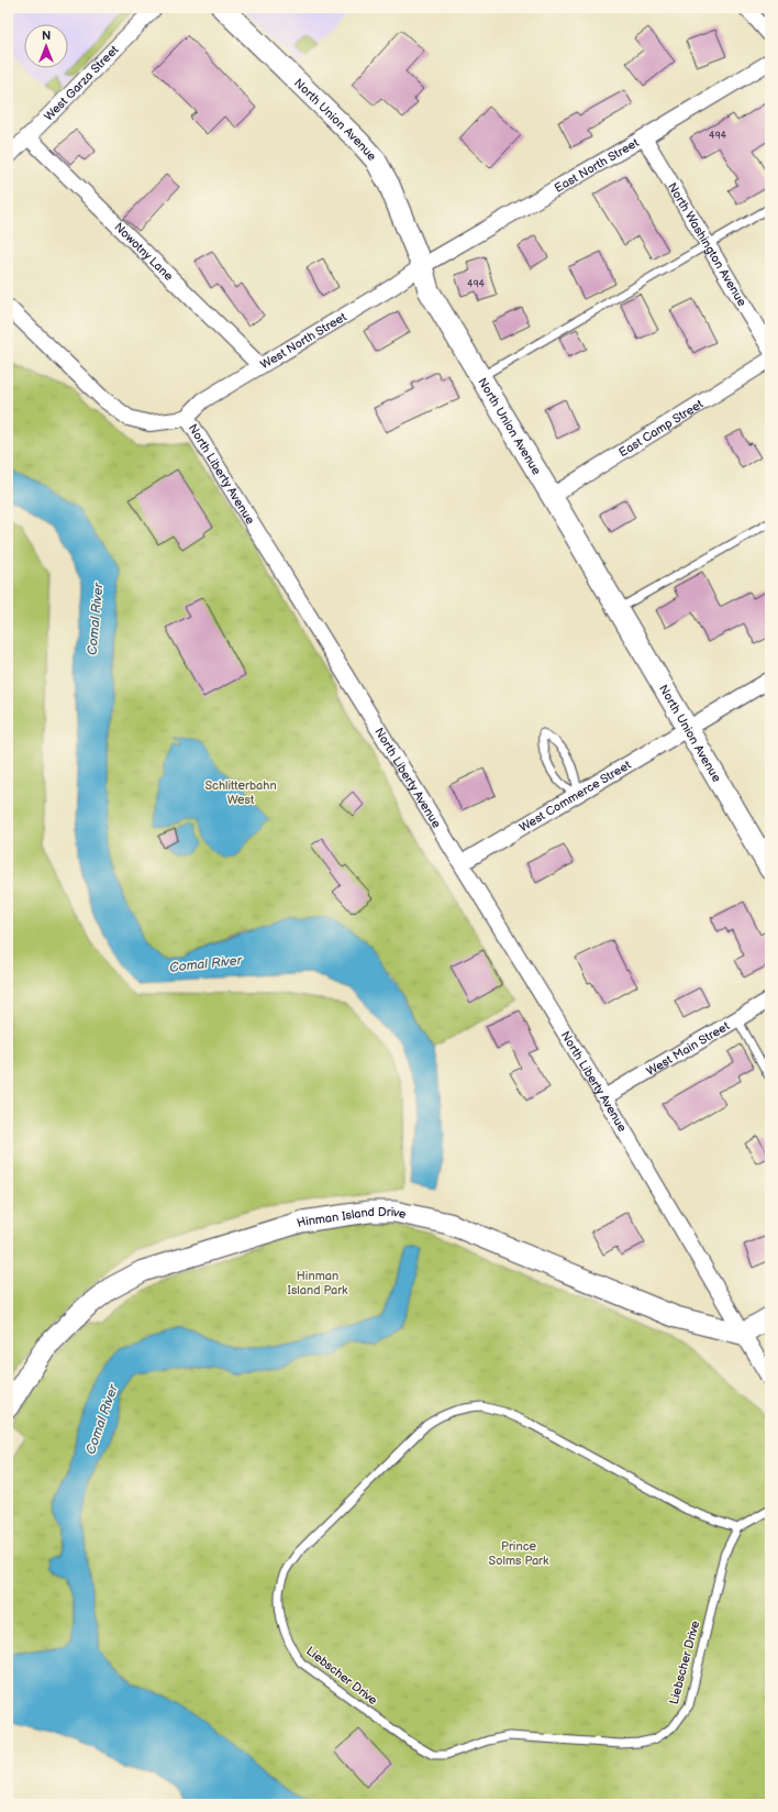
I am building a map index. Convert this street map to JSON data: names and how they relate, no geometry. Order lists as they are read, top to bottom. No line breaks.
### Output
{"streets":{"street":["West Garza Street","North Union Avenue","East North Street","North Washington Avenue","Nowotny Lane","West North Street","East Camp Street","North Liberty Avenue","West Commerce Street","West Main Street","Hinman Island Drive"],"lane":["Liebscher Drive"]},"crossings":[["West Garza Street","Nowotny Lane"],["North Union Avenue","East North Street"],["North Union Avenue","West North Street"],["North Union Avenue","East Camp Street"],["North Union Avenue","West Commerce Street"],["East North Street","North Washington Avenue"],["East North Street","West North Street"],["Nowotny Lane","West North Street"],["West North Street","North Liberty Avenue"],["North Liberty Avenue","West Commerce Street"],["North Liberty Avenue","West Main Street"],["North Liberty Avenue","Hinman Island Drive"]],"water":["Comal River"],"parks":["Schlitterbahn West","Hinman Island Park","Prince Solms Park"],"house_numbers":["494","494"],"north":"top"}
